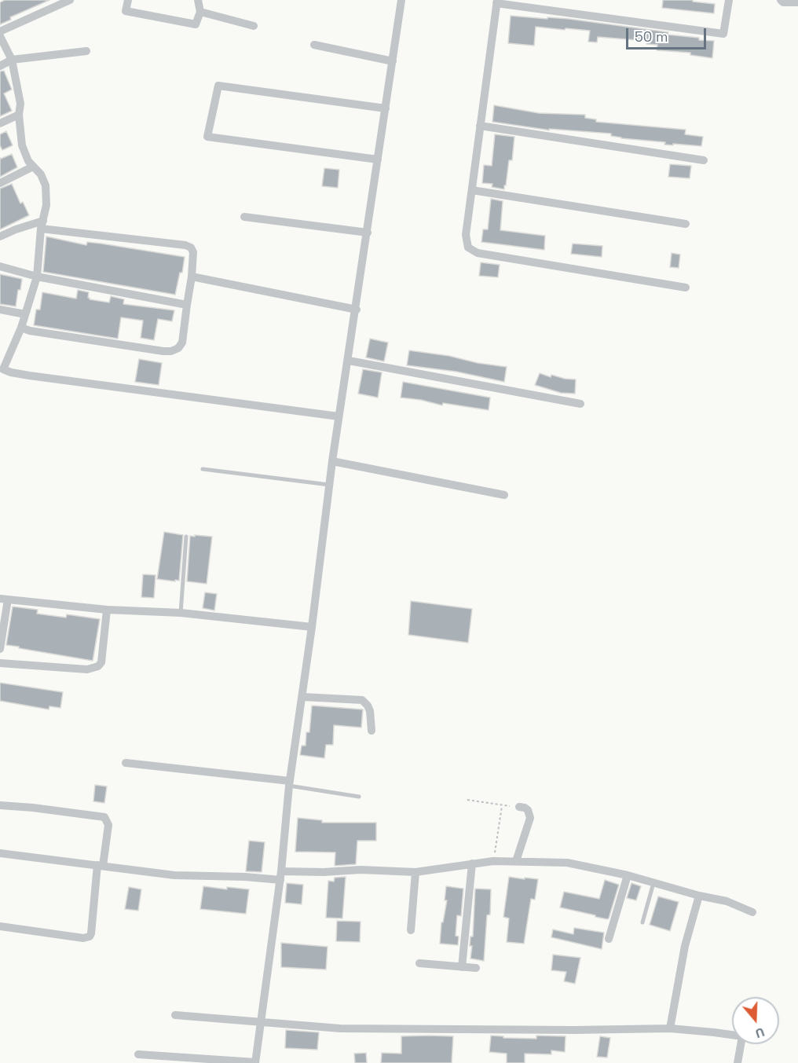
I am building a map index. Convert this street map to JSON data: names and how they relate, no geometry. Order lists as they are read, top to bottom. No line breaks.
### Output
{"scale_bar":"50 m","north":"bottom"}
